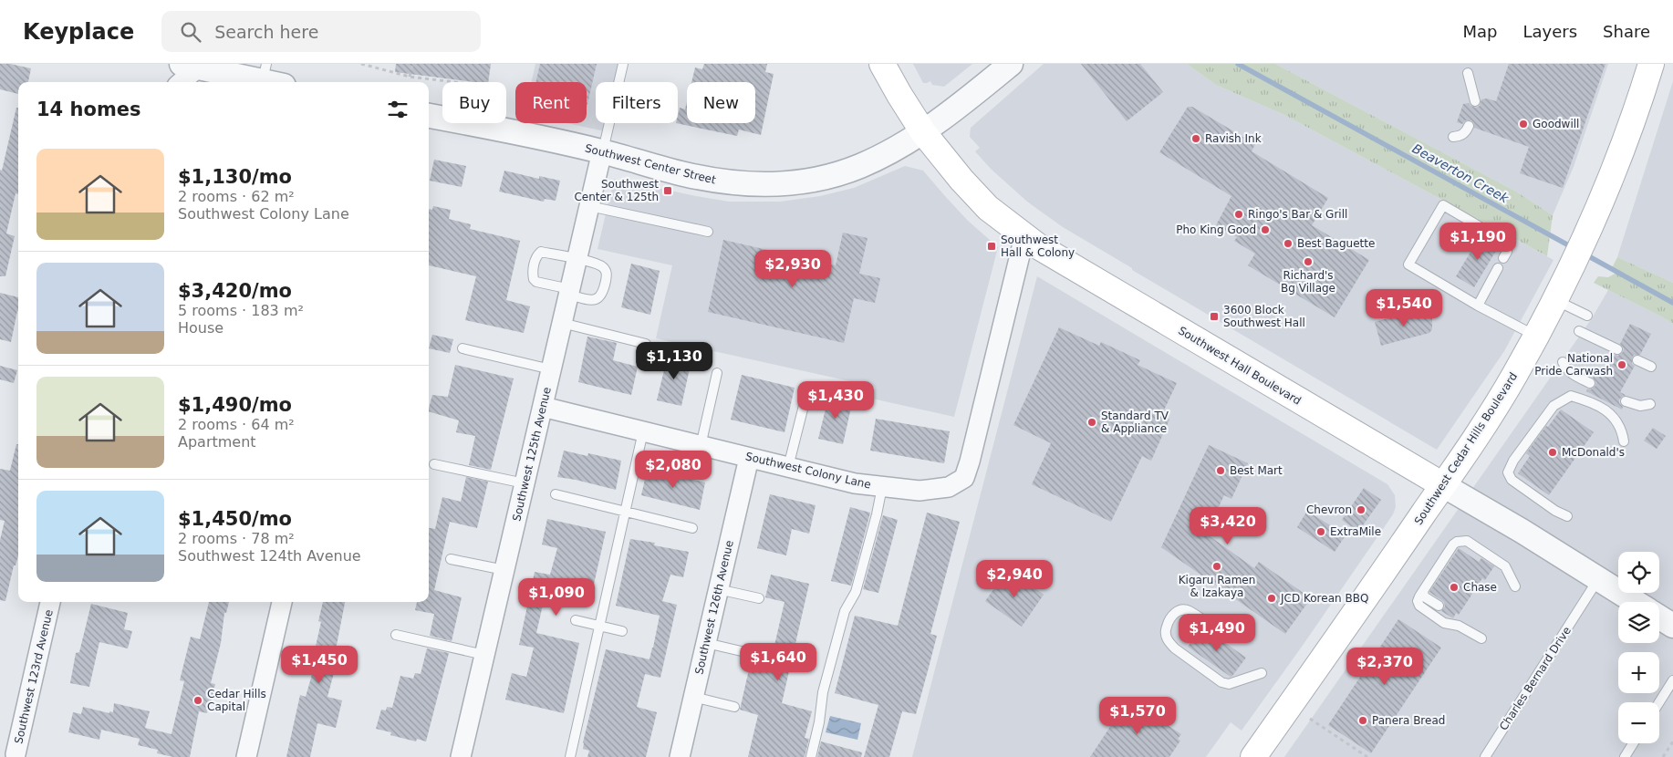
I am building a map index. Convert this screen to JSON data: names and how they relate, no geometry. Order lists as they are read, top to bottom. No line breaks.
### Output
{"streets":{"main road":["Southwest Hall Boulevard","Southwest Cedar Hills Boulevard"],"street":["Southwest Center Street","Southwest 125th Avenue","Southwest Colony Lane","Southwest 126th Avenue","Southwest 123rd Avenue"],"lane":["Charles Bernard Drive"]},"crossings":[["Southwest Center Street","Southwest Hall Boulevard"],["Southwest Center Street","Southwest 125th Avenue"],["Southwest Hall Boulevard","Southwest Cedar Hills Boulevard"],["Southwest Hall Boulevard","Southwest Colony Lane"],["Southwest Hall Boulevard","Charles Bernard Drive"],["Southwest 125th Avenue","Southwest Colony Lane"],["Southwest Colony Lane","Southwest 126th Avenue"]],"water":["Beaverton Creek"],"places":{"other":["Goodwill","Ravish Ink","Ringo's Bar & Grill","Pho King Good","Best Baguette","Richard's Bg Village","National Pride Carwash","Standard TV & Appliance","McDonald's","Best Mart","Chevron","ExtraMile","Kigaru Ramen & Izakaya","Chase","JCD Korean BBQ","Cedar Hills Capital","Panera Bread"],"transit":["Southwest Center & 125th","Southwest Hall & Colony","3600 Block Southwest Hall"]},"page":{"header":"Keyplace","search":"Search here","nav":["Map","Layers","Share"],"chip":["Buy","Rent","Filters","New"],"heading":"14 homes","list":[{"name":"$1,130/mo","note":"2 rooms · 62 m² · Southwest Colony Lane"},{"name":"$3,420/mo","note":"5 rooms · 183 m² · House"},{"name":"$1,490/mo","note":"2 rooms · 64 m² · Apartment"},{"name":"$1,450/mo","note":"2 rooms · 78 m² · Southwest 124th Avenue"}],"price":["$1,190","$2,930","$1,540","$1,130","$1,430","$2,080","$3,420","$2,940","$1,090","$1,490","$1,640","$1,450","$2,370","$1,570"],"map_buttons":["+","−"]}}
